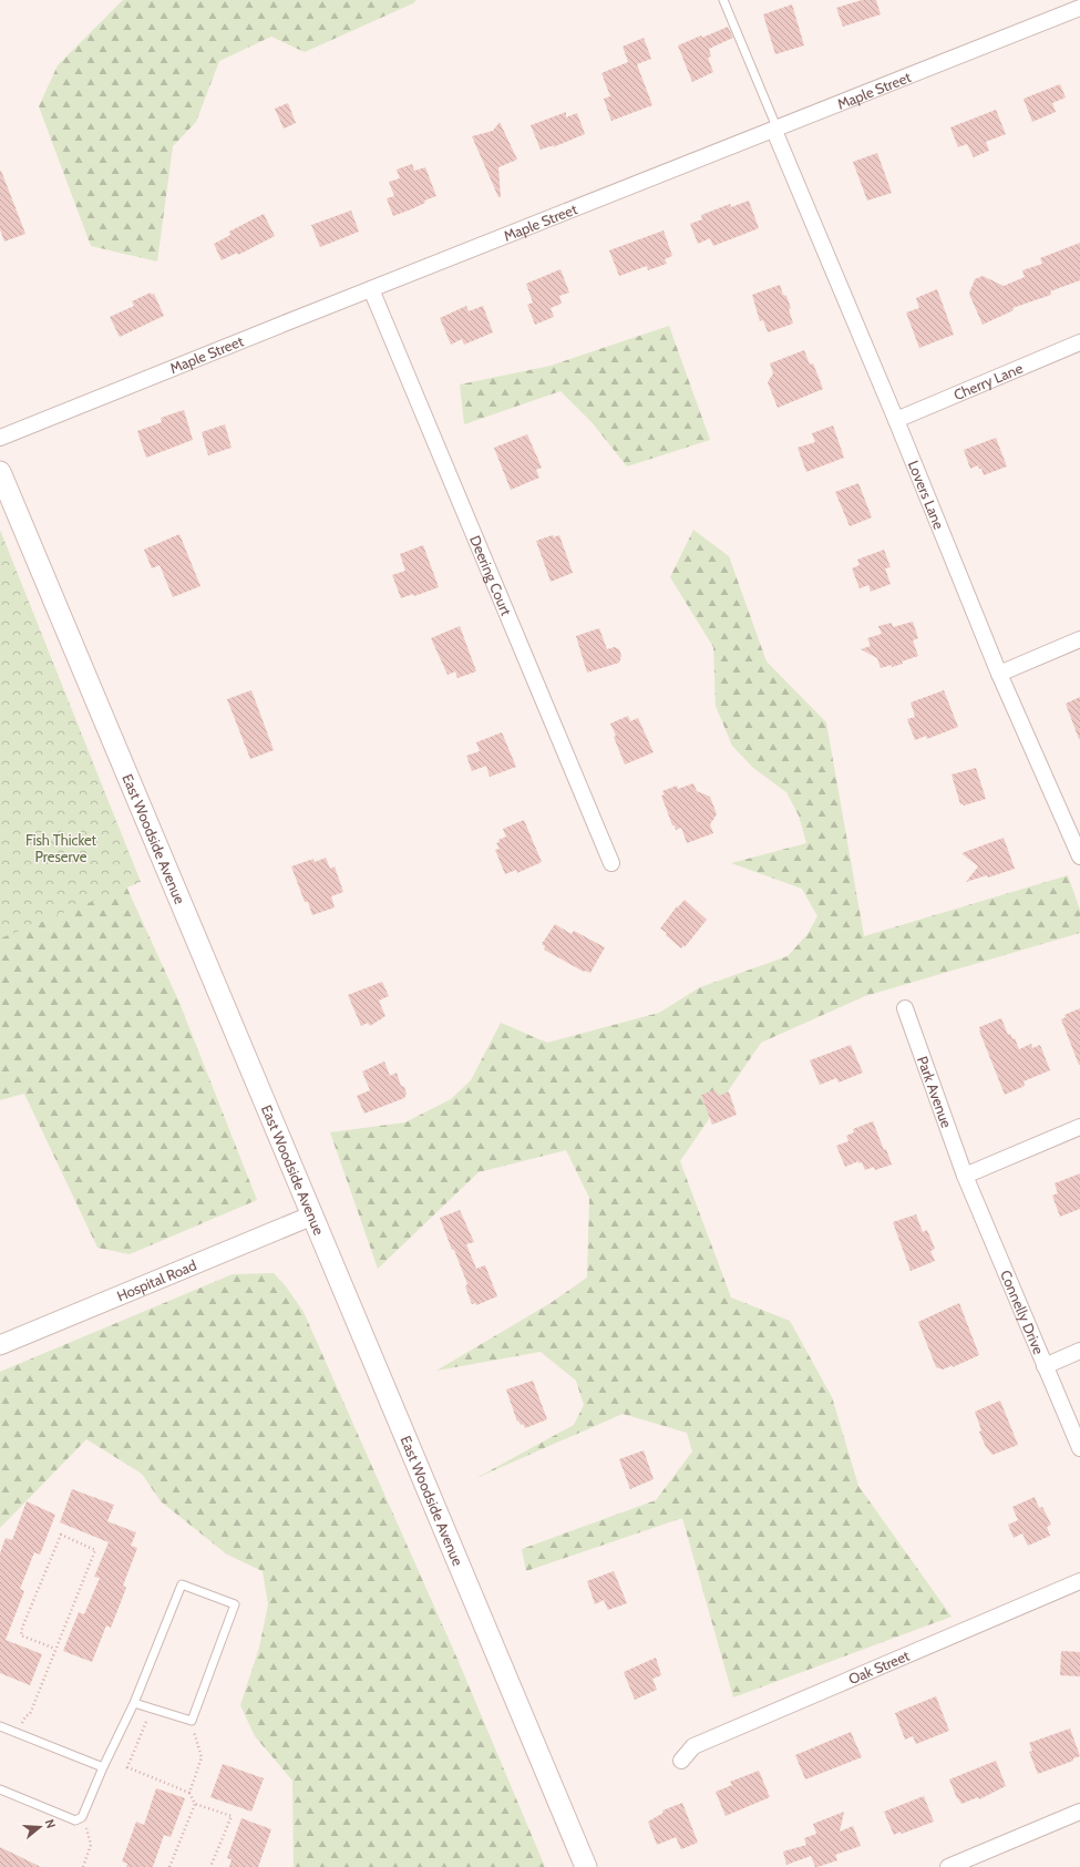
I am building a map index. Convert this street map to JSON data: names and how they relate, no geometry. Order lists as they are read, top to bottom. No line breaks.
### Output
{"streets":{"main road":["East Woodside Avenue"],"street":["Maple Street","Cherry Lane","Lovers Lane","Deering Court","Park Avenue","Hospital Road","Connelly Drive","Oak Street"]},"crossings":[["Maple Street","Lovers Lane"],["Maple Street","Deering Court"],["Cherry Lane","Lovers Lane"],["East Woodside Avenue","Hospital Road"],["Park Avenue","Connelly Drive"]],"parks":["Fish Thicket Preserve"],"north":"right"}
